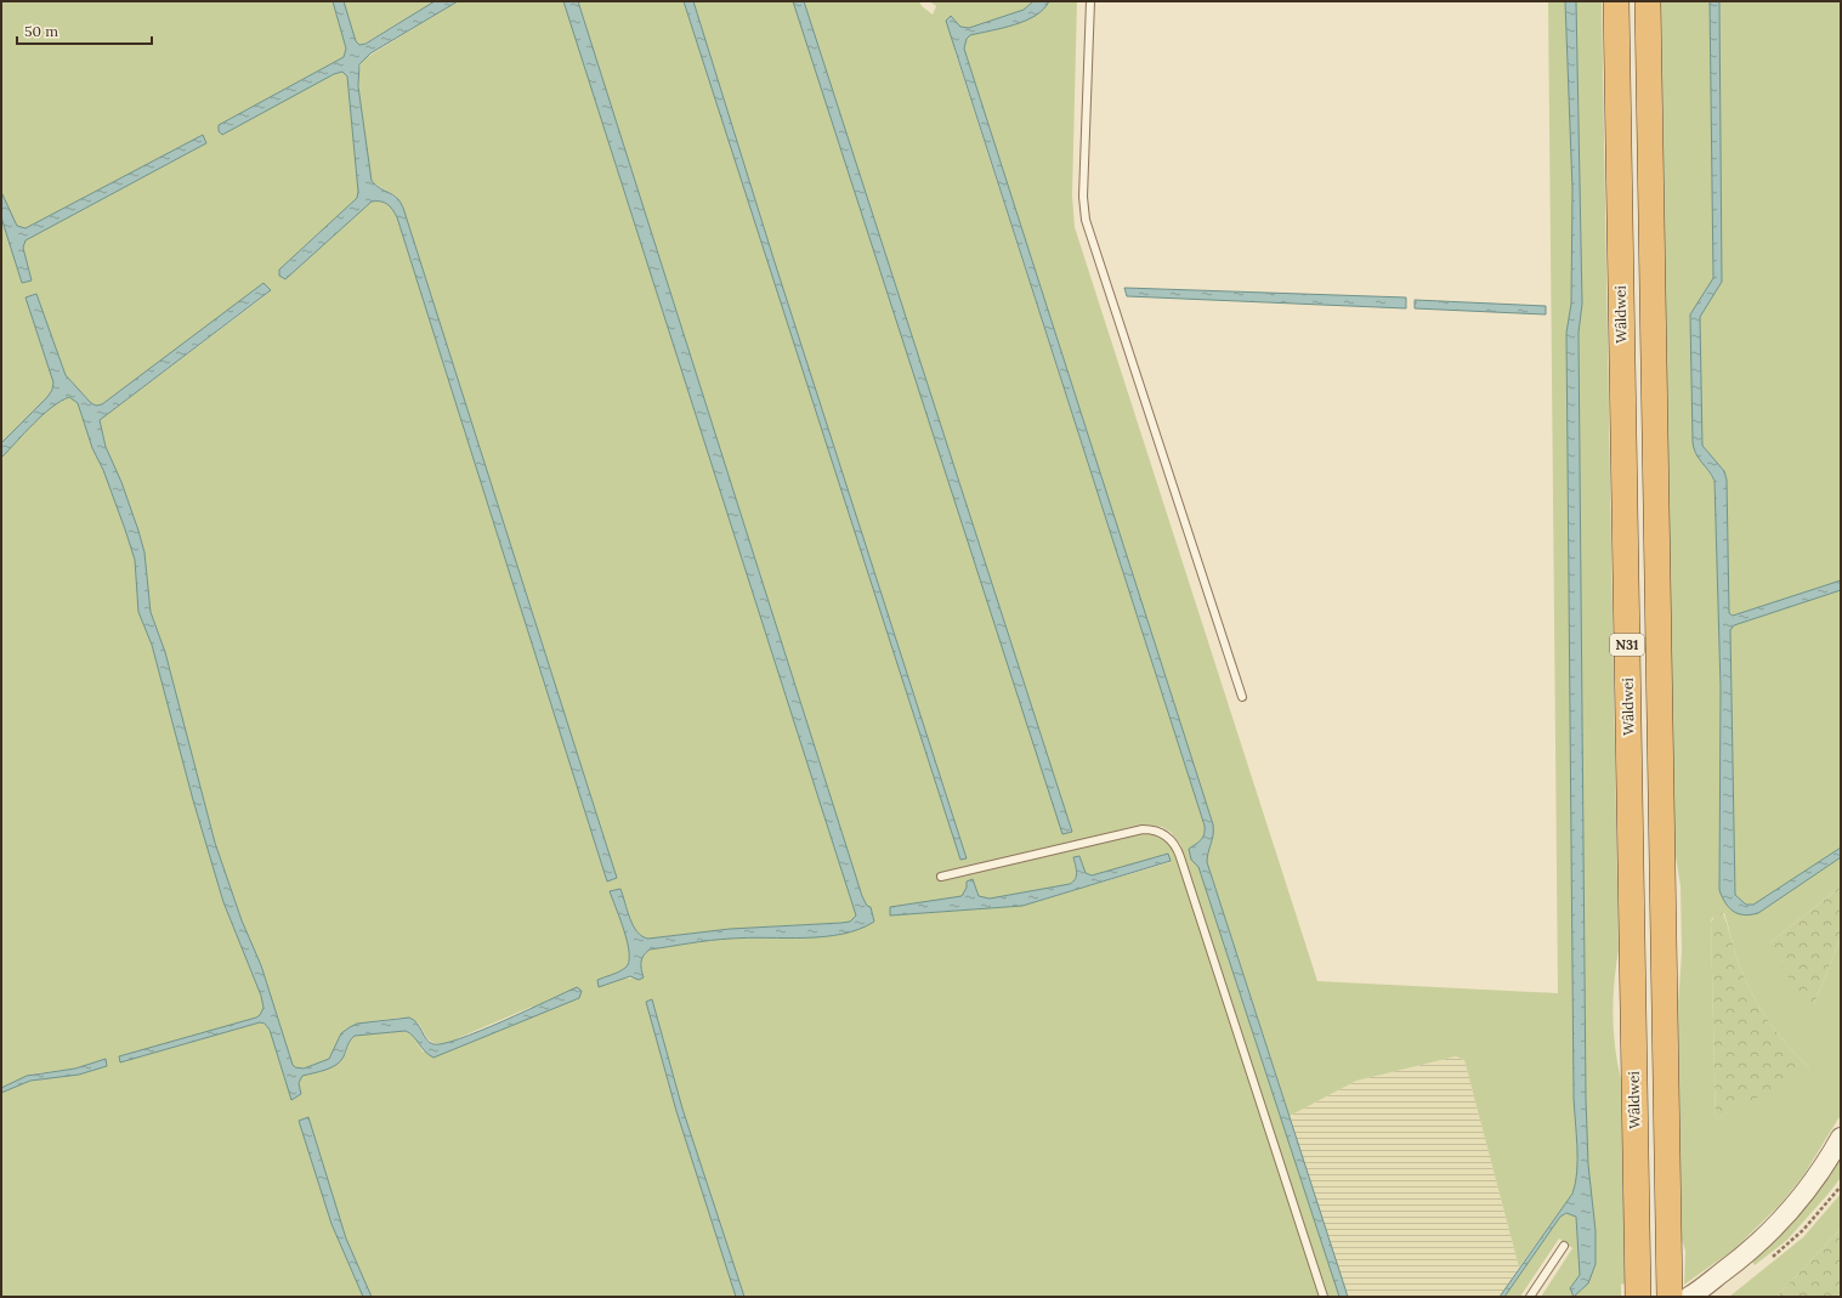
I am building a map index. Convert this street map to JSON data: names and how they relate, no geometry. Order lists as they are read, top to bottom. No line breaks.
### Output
{"streets":{"highway":["Wâldwei","N31"]},"scale_bar":"50 m"}
